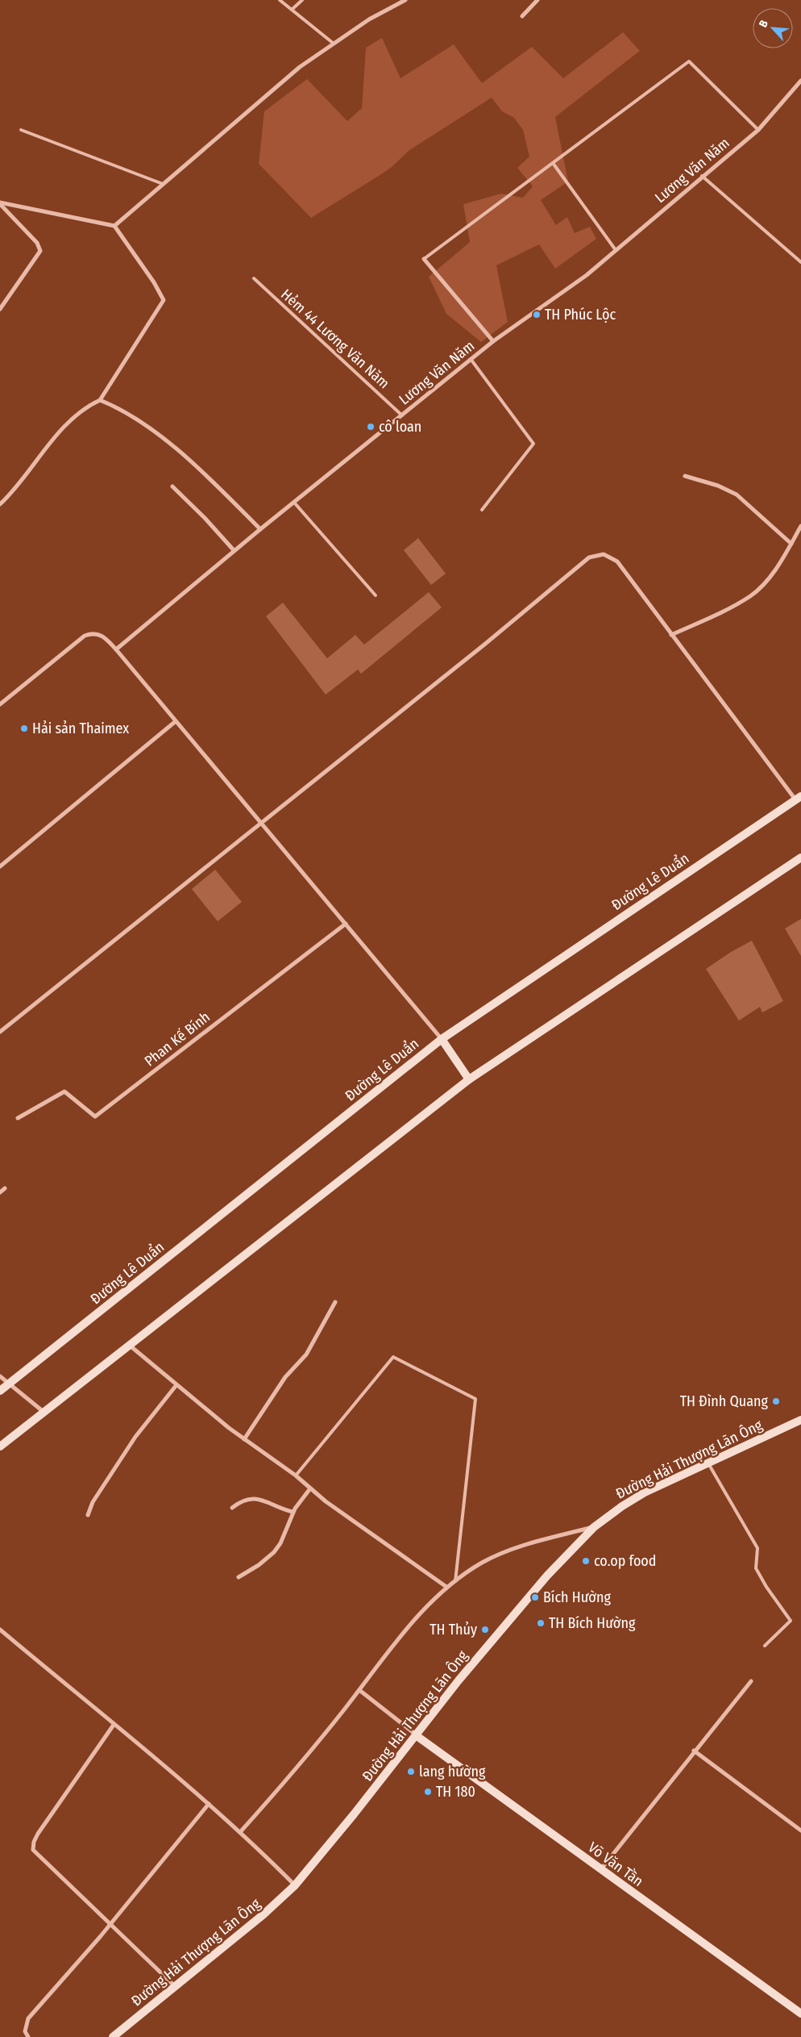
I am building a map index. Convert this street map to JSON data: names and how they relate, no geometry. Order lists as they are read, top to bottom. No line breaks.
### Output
{"streets":{"main road":["Đường Lê Duẩn","Đường Hải Thượng Lãn Ông","Võ Văn Tần"],"street":["Lương Văn Năm","Phan Kế Bính"],"lane":["Hẻm 44 Lương Văn Năm"]},"crossings":[["Lương Văn Năm","Hẻm 44 Lương Văn Năm"],["Đường Hải Thượng Lãn Ông","Võ Văn Tần"]],"places":["TH Phúc Lộc","cô loan","Hải sản Thaimex","TH Đình Quang","co.op food","Bích Hường","TH Bích Hường","TH Thủy","lang hường","TH 180"],"north":"top left"}
